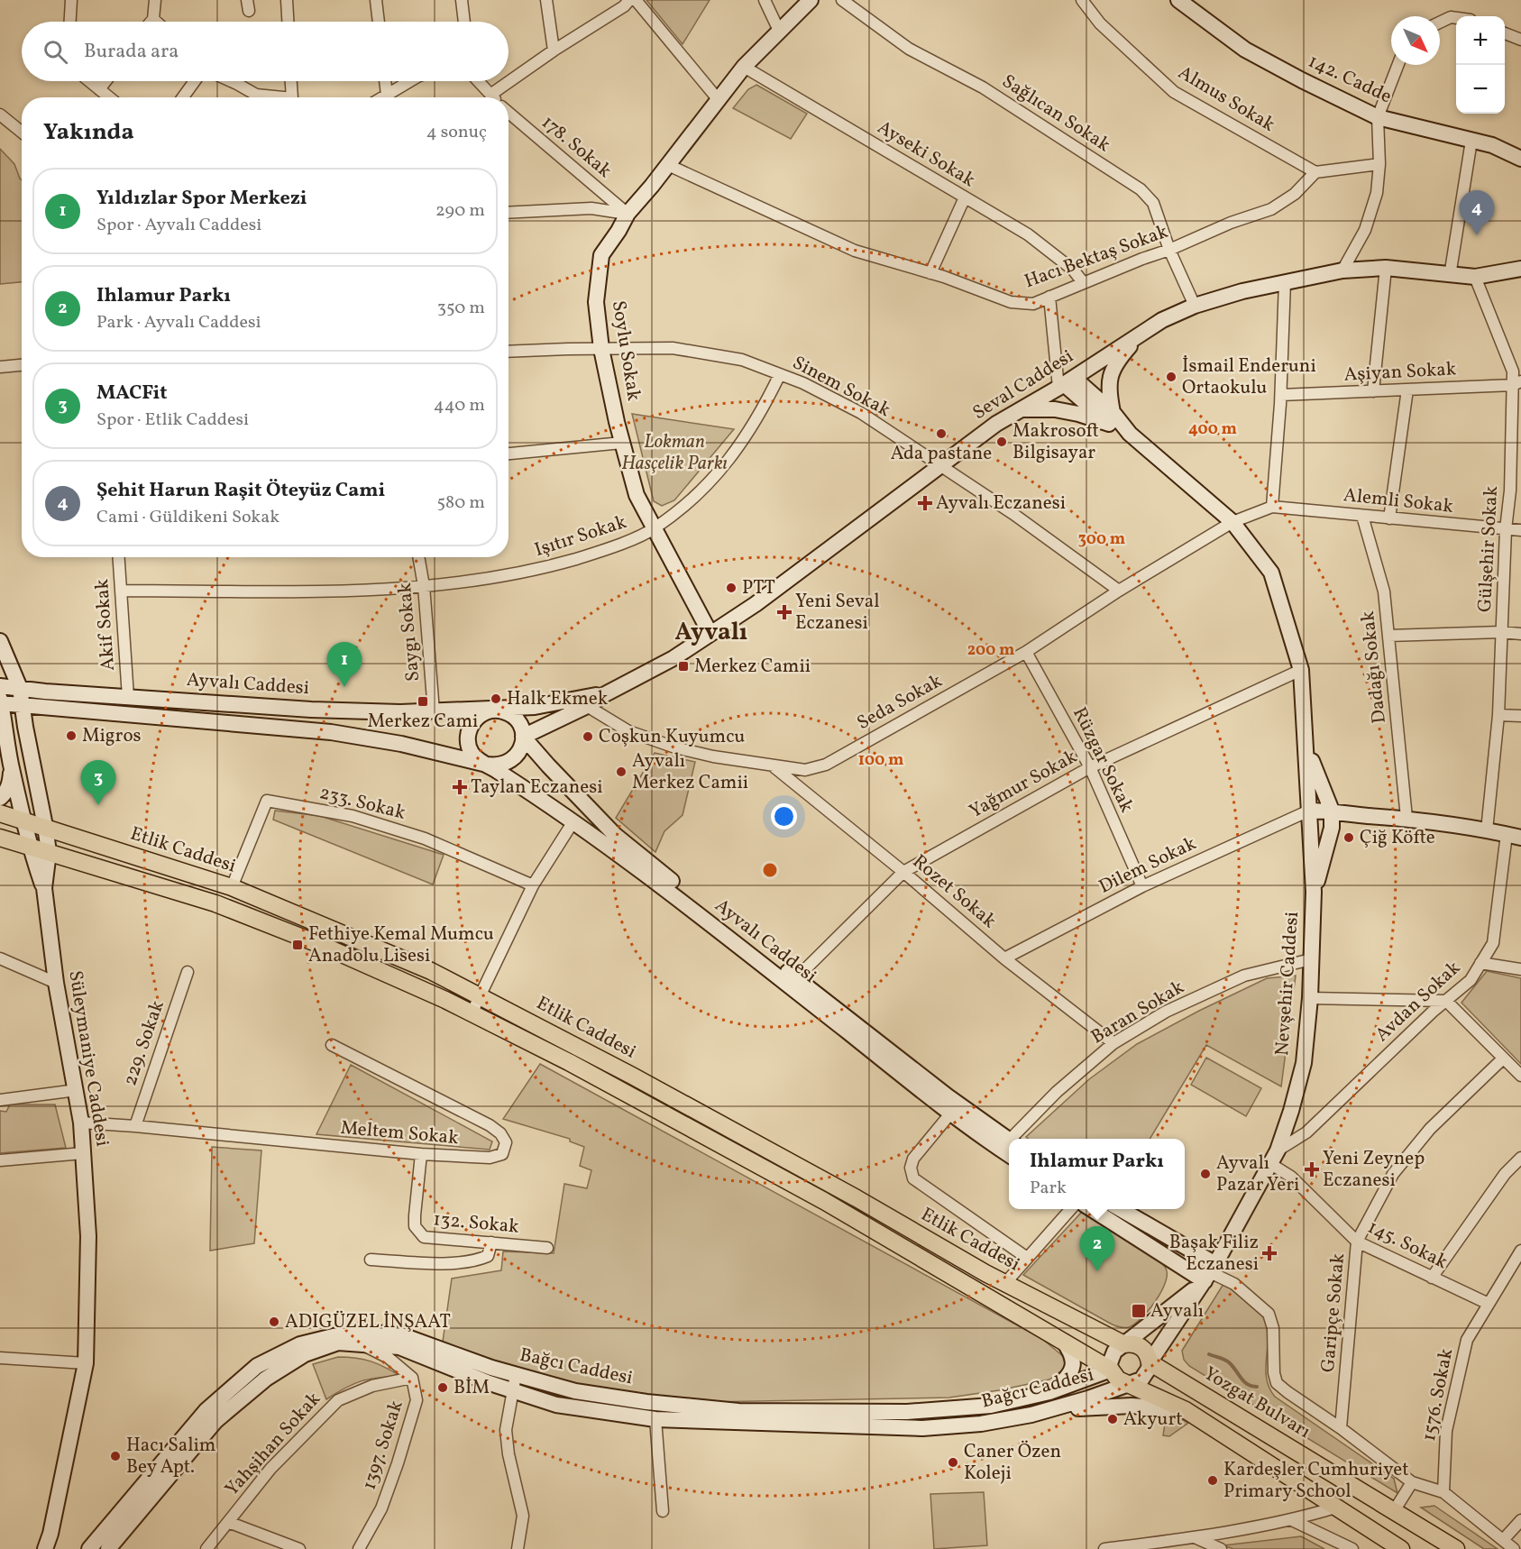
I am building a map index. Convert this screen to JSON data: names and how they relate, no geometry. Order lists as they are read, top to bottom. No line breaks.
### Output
{"streets":{"main road":["142. Cadde","Soylu Sokak","Seval Caddesi","Ayvalı Caddesi","Etlik Caddesi","Nevşehir Caddesi","Süleymaniye Caddesi","Bağcı Caddesi","Yozgat Bulvarı"],"street":["Almus Sokak","Sağlıcan Sokak","178. Sokak","Ayseki Sokak","Hacı Bektaş Sokak","Aşiyan Sokak","Sinem Sokak","Alemli Sokak","Işıtır Sokak","Gülşehir Sokak","Akif Sokak","Saygı Sokak","Dadağı Sokak","Seda Sokak","Rüzgar Sokak","Yağmur Sokak","233. Sokak","Dilem Sokak","Rozet Sokak","Avdan Sokak","Baran Sokak","229. Sokak","Meltem Sokak","132. Sokak","145. Sokak","Garipçe Sokak","1576. Sokak","Yahşihan Sokak","1397. Sokak"]},"crossings":[["Almus Sokak","Hacı Bektaş Sokak"],["Sağlıcan Sokak","Hacı Bektaş Sokak"],["Sağlıcan Sokak","Seval Caddesi"],["178. Sokak","Soylu Sokak"],["Ayseki Sokak","Hacı Bektaş Sokak"],["Ayseki Sokak","Soylu Sokak"],["Hacı Bektaş Sokak","Soylu Sokak"],["Soylu Sokak","Seval Caddesi"],["Soylu Sokak","Sinem Sokak"],["Soylu Sokak","Işıtır Sokak"],["Aşiyan Sokak","Gülşehir Sokak"],["Seval Caddesi","Sinem Sokak"],["Seval Caddesi","Gülşehir Sokak"],["Seval Caddesi","Ayvalı Caddesi"],["Seval Caddesi","Seda Sokak"],["Sinem Sokak","Işıtır Sokak"],["Sinem Sokak","Seda Sokak"],["Alemli Sokak","Gülşehir Sokak"],["Alemli Sokak","Dadağı Sokak"],["Alemli Sokak","Seda Sokak"],["Işıtır Sokak","Akif Sokak"],["Işıtır Sokak","Saygı Sokak"],["Akif Sokak","Ayvalı Caddesi"],["Saygı Sokak","Ayvalı Caddesi"],["Ayvalı Caddesi","Yağmur Sokak"],["Ayvalı Caddesi","Süleymaniye Caddesi"],["Seda Sokak","Rüzgar Sokak"],["Seda Sokak","Rozet Sokak"],["Rüzgar Sokak","Yağmur Sokak"],["Rüzgar Sokak","Dilem Sokak"],["Yağmur Sokak","Rozet Sokak"],["233. Sokak","Etlik Caddesi"],["Etlik Caddesi","Nevşehir Caddesi"],["Etlik Caddesi","Süleymaniye Caddesi"],["Etlik Caddesi","Bağcı Caddesi"],["Etlik Caddesi","Yozgat Bulvarı"],["Dilem Sokak","Rozet Sokak"],["Dilem Sokak","Nevşehir Caddesi"],["Rozet Sokak","Baran Sokak"],["Nevşehir Caddesi","Avdan Sokak"],["Nevşehir Caddesi","Baran Sokak"],["Nevşehir Caddesi","145. Sokak"],["Nevşehir Caddesi","Bağcı Caddesi"],["Nevşehir Caddesi","Yozgat Bulvarı"],["Avdan Sokak","145. Sokak"],["229. Sokak","Meltem Sokak"],["Süleymaniye Caddesi","Meltem Sokak"],["Meltem Sokak","132. Sokak"],["145. Sokak","Garipçe Sokak"],["145. Sokak","1576. Sokak"],["Bağcı Caddesi","Yozgat Bulvarı"],["Bağcı Caddesi","1397. Sokak"],["Yahşihan Sokak","1397. Sokak"]],"districts":["Ayvalı"],"parks":["Lokman Hasçelik Parkı"],"places":{"other":["İsmail Enderuni Ortaokulu","Ada pastane","Makrosoft Bilgisayar","PTT","Halk Ekmek","Migros","Coşkun Kuyumcu","Ayvalı Merkez Camii","Çiğ Köfte","Ayvalı Pazar Yeri","ADIGÜZEL İNŞAAT","BİM","Akyurt","Hacı Salim Bey Apt.","Caner Özen Koleji","Kardeşler Cumhuriyet Primary School"],"health":["Ayvalı Eczanesi","Yeni Seval Eczanesi","Taylan Eczanesi","Yeni Zeynep Eczanesi","Başak Filiz Eczanesi"],"transit":["Merkez Camii","Merkez Cami","Fethiye Kemal Mumcu Anadolu Lisesi","Ayvalı"]},"north":"bottom right","page":{"map_buttons":["+","−"],"search":"Burada ara","heading":["Yakında","4 sonuç"],"list":[{"mark":"1","name":"Yıldızlar Spor Merkezi","note":"Spor · Ayvalı Caddesi","value":"290 m"},{"mark":"2","name":"Ihlamur Parkı","note":"Park · Ayvalı Caddesi","value":"350 m"},{"mark":"3","name":"MACFit","note":"Spor · Etlik Caddesi","value":"440 m"},{"mark":"4","name":"Şehit Harun Raşit Öteyüz Cami","note":"Cami · Güldikeni Sokak","value":"580 m"}],"pins":["4","1","3","2"],"popup":["Ihlamur Parkı","Park"]},"rings":["400 m","300 m","200 m","100 m"]}
